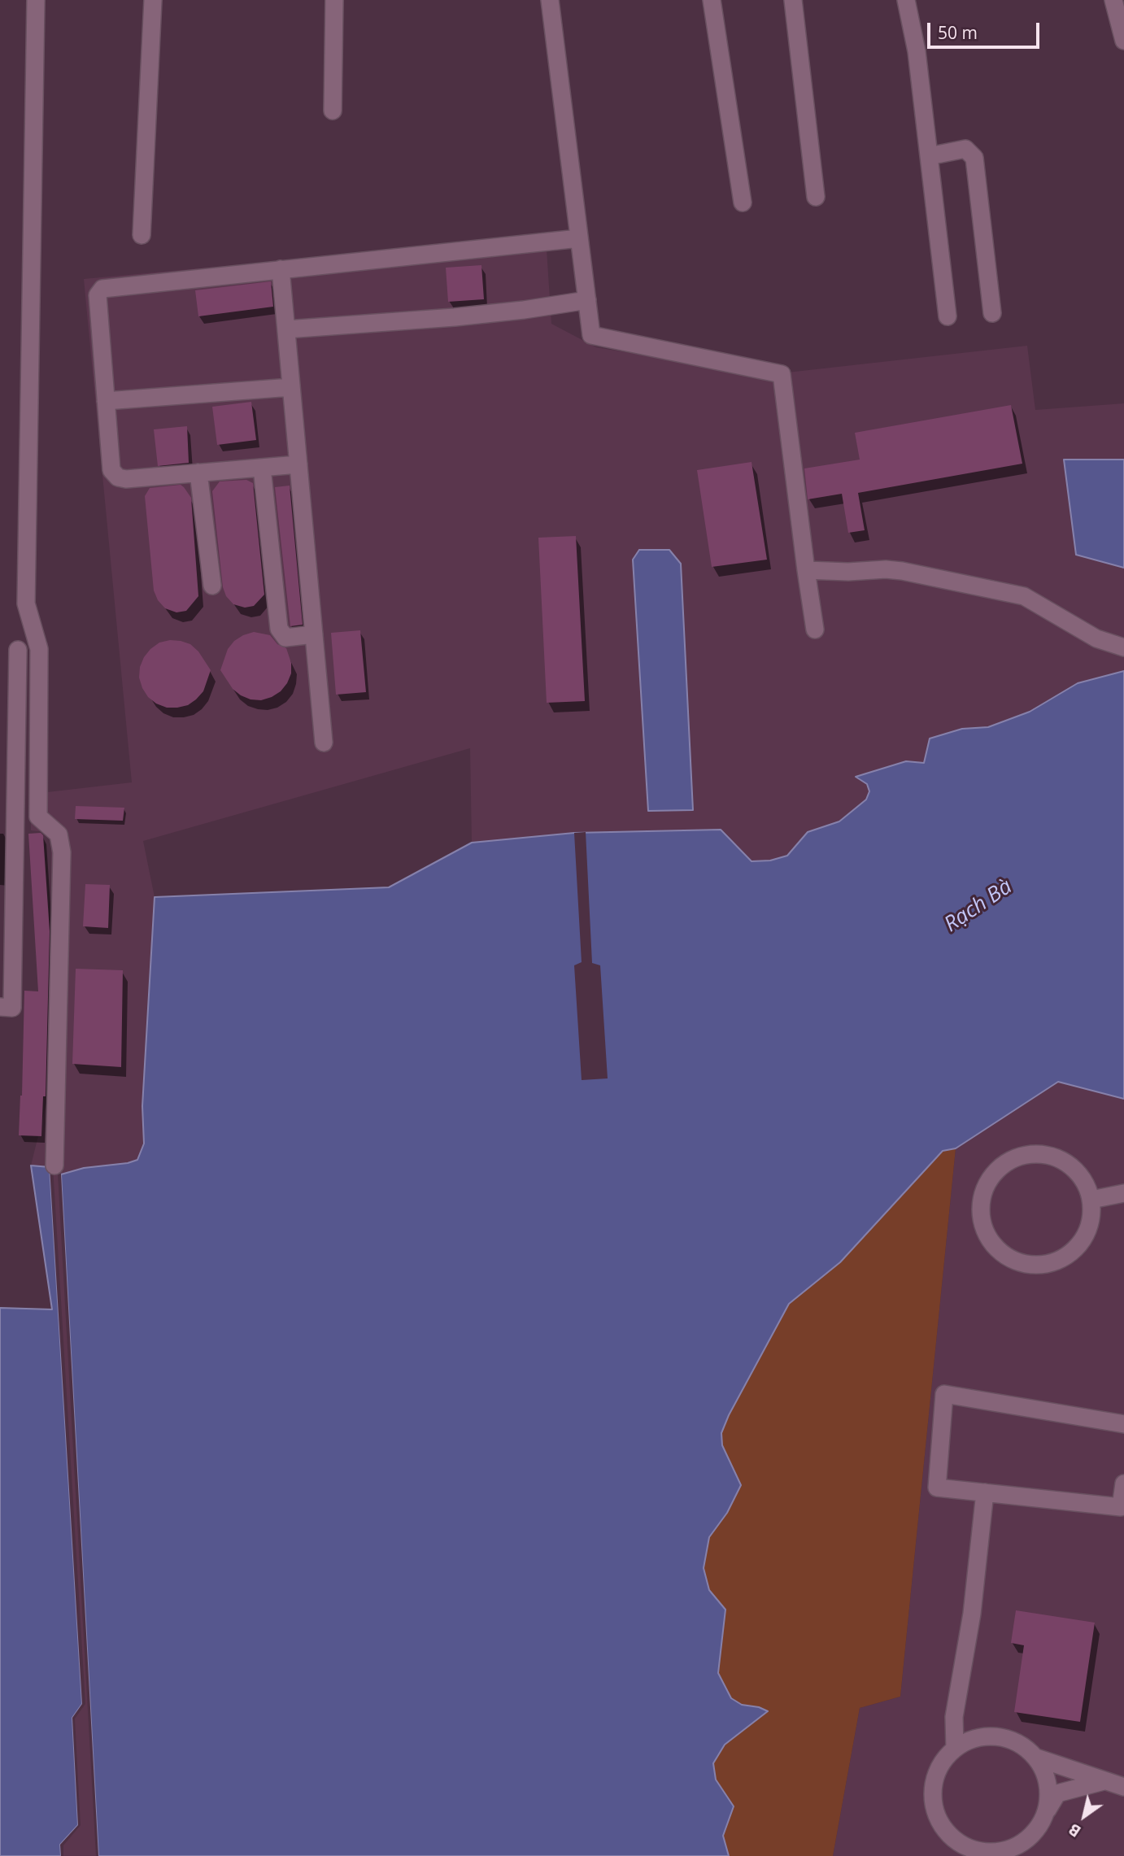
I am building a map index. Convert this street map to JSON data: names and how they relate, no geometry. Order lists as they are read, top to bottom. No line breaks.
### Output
{"water":["Rạch Bà"],"scale_bar":"50 m","north":"bottom left"}
